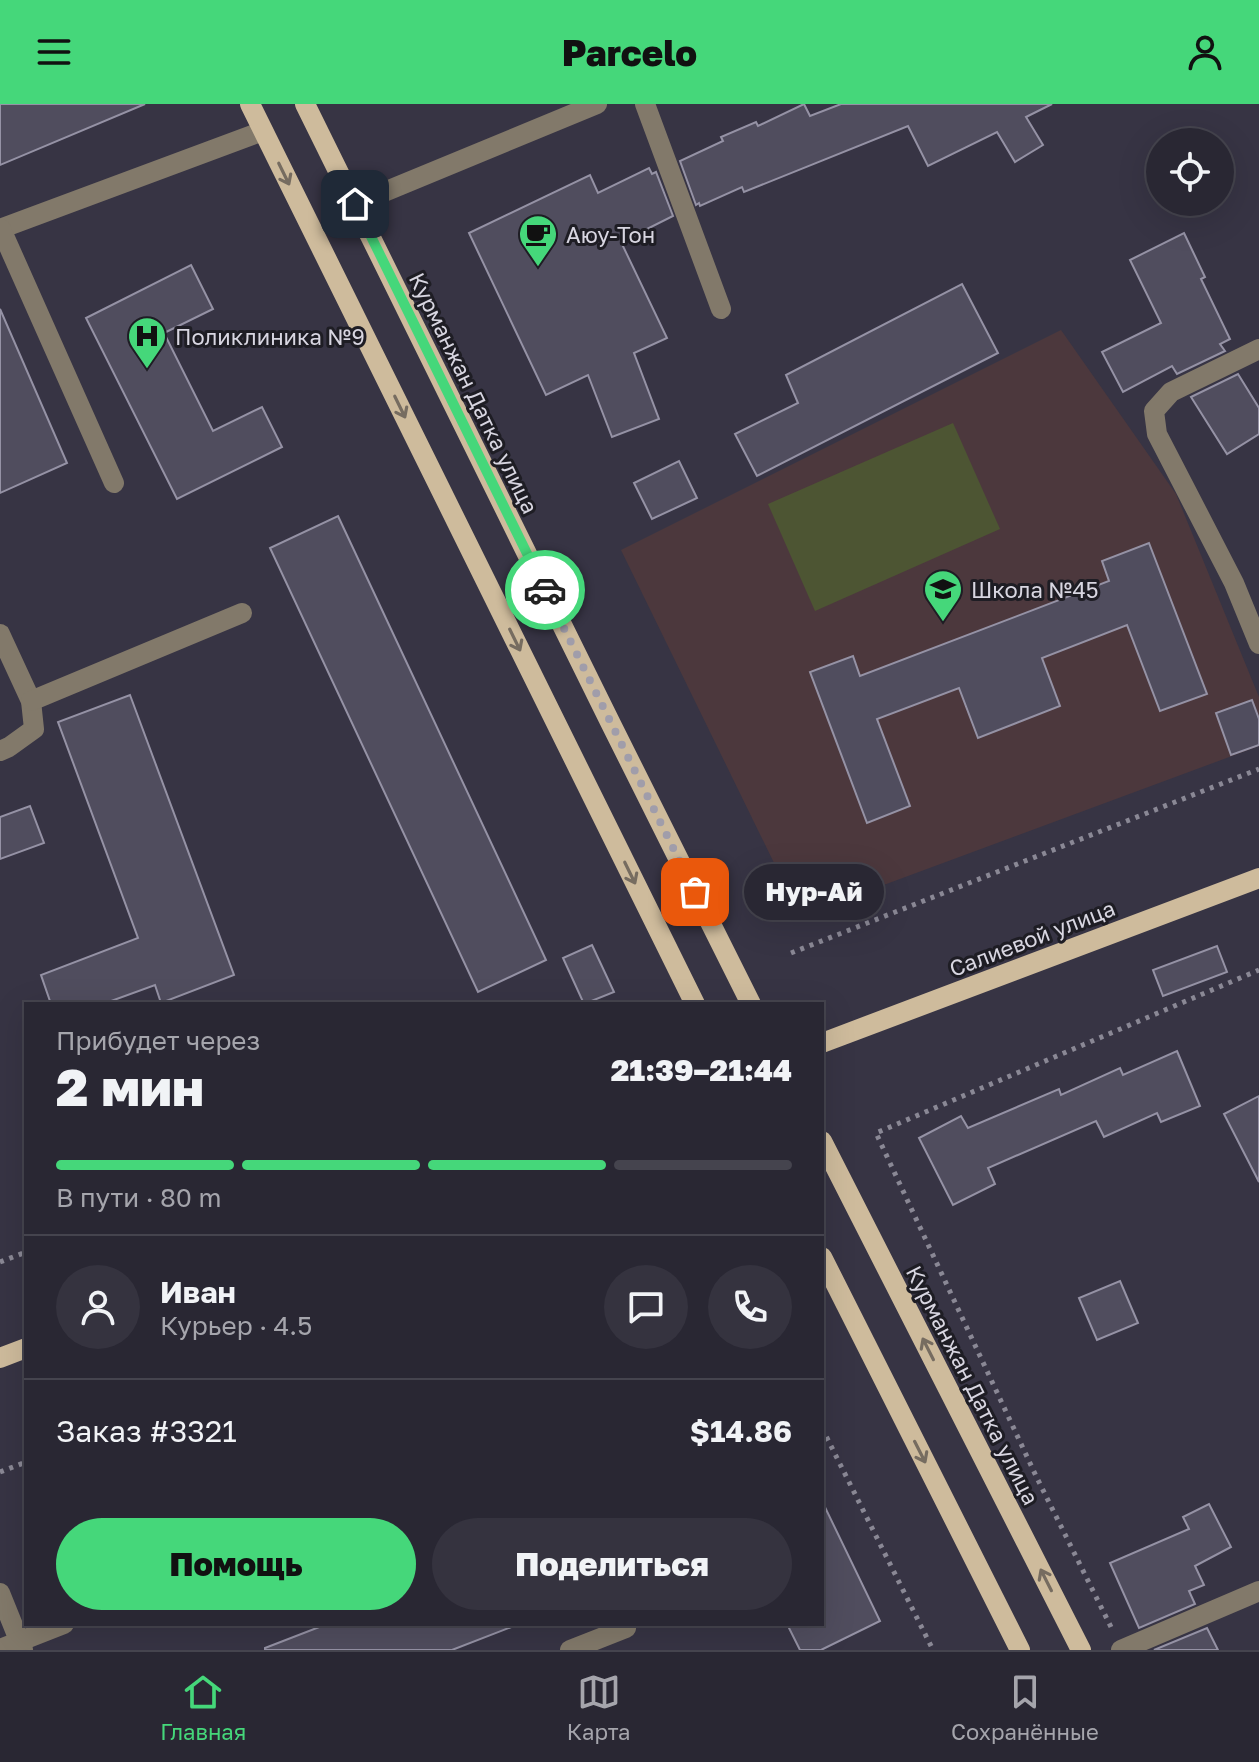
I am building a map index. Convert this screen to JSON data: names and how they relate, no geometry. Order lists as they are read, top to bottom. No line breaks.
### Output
{"streets":{"main road":["Курманжан Датка улица","Салиевой улица"]},"places":{"cafe":["Аюу-Тон"],"hospital":["Поликлиника №9"],"school or university":["Школа №45"],"other":["Нур-Ай"]},"page":{"header":"Parcelo","bubble":"Нур-Ай","heading":["2 мин","Прибудет через","21:39–21:44"],"panel":["Иван","Курьер · 4.5","Заказ #3321","$14.86"],"bar":"В пути · 80 m","buttons":["Помощь","Поделиться"],"tabs":["Главная","Карта","Сохранённые"]}}
